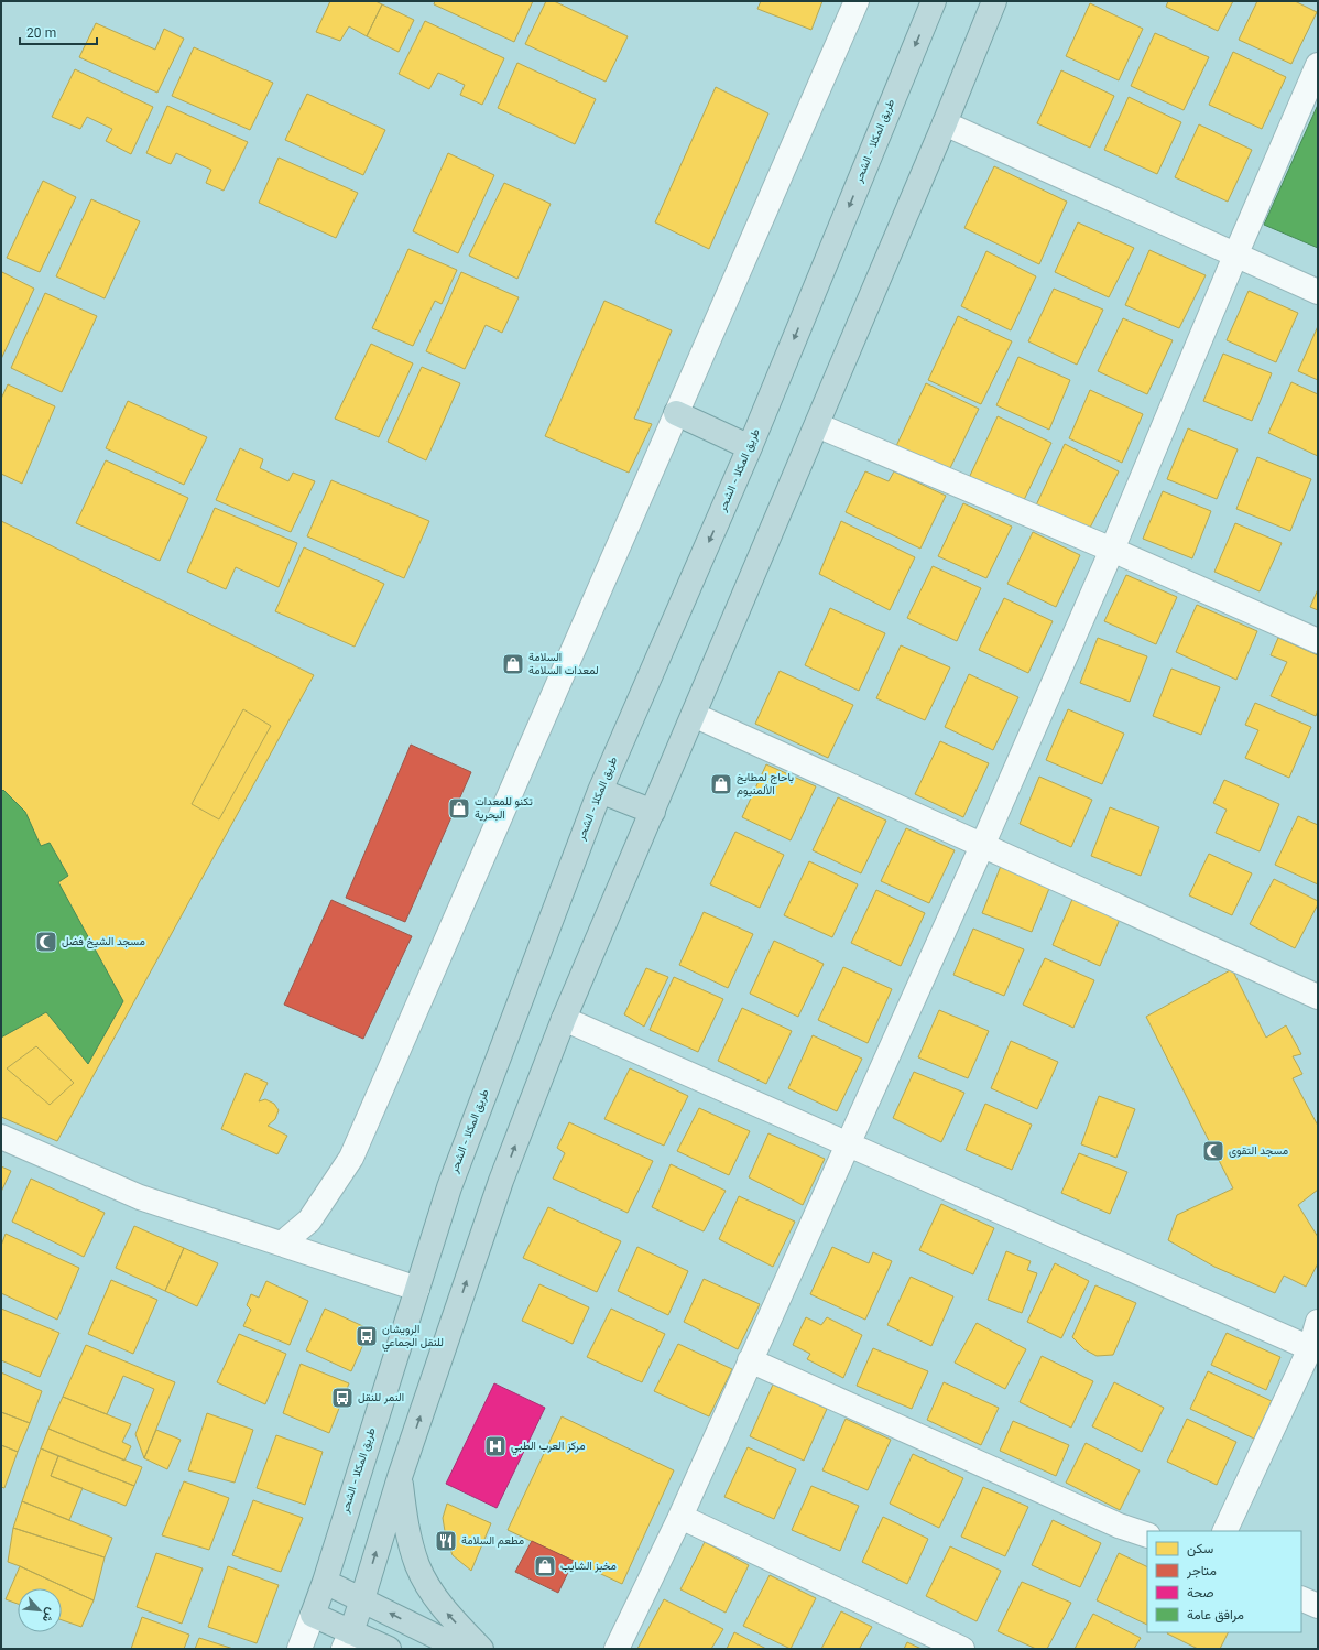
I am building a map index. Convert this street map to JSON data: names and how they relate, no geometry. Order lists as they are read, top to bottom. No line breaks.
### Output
{"streets":{"highway":["طريق المكلا - الشحر"]},"places":{"shop":["السلامة لمعدات السلامة","باحاج لمطابخ الألمنيوم","تكنو للمعدات البحرية","مخبز الشايب"],"mosque":["مسجد الشيخ فضل","مسجد التقوى"],"bus stop":["الرويشان للنقل الجماعي","النمر للنقل"],"hospital":["مركز العرب الطبي"],"restaurant":["مطعم السلامة"]},"legend":["سكن","متاجر","صحة","مرافق عامة"],"scale_bar":"20 m","north":"bottom right"}
